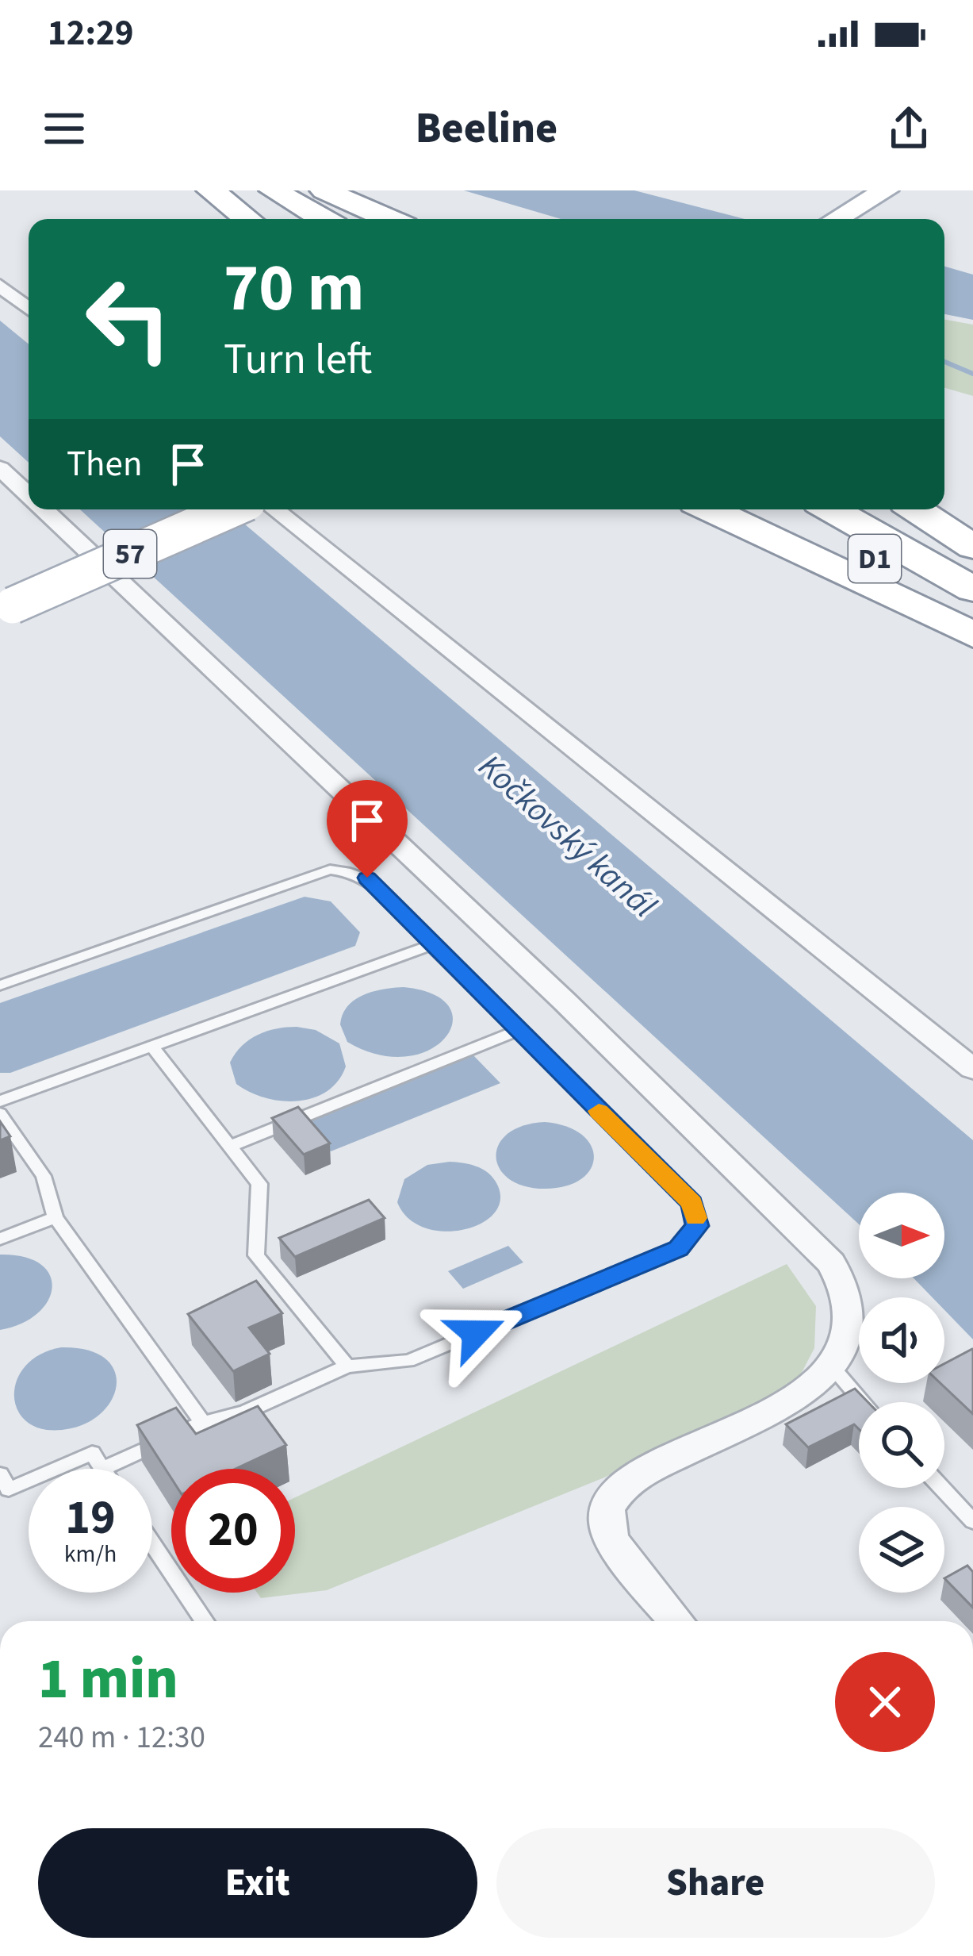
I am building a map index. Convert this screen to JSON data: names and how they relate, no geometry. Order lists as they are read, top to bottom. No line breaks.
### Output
{"streets":{"highway":["D1"],"main road":["57"]},"water":["Kočkovský kanál"],"north":"right","page":{"status":"12:29","header":"Beeline","turn":["70 m","Turn left"],"then":"Then","speed":"19 km/h","limit":"20","heading":["1 min","240 m · 12:30"],"buttons":["Exit","Share"]}}
